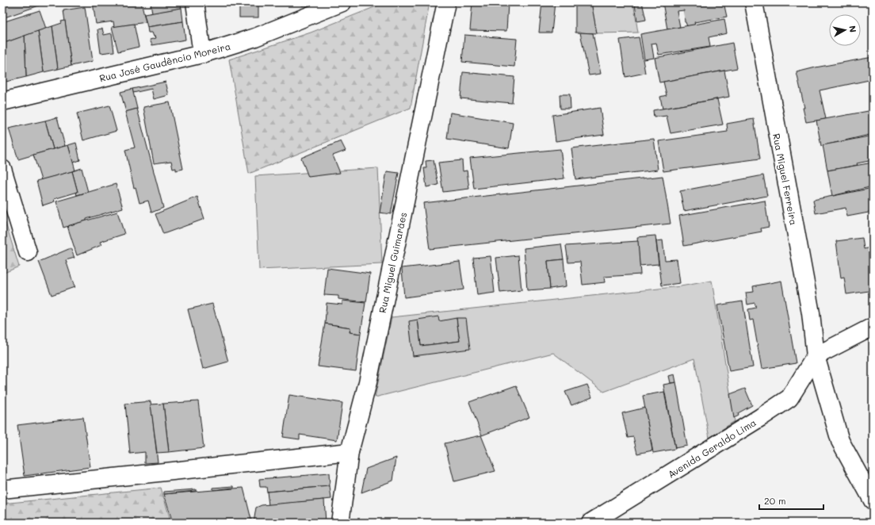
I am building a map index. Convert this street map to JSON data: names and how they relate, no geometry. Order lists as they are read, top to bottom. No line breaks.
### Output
{"streets":{"street":["Rua José Gaudêncio Moreira","Rua Miguel Ferreira","Rua Miguel Guimarães","Avenida Geraldo Lima"]},"crossings":[["Rua Miguel Ferreira","Avenida Geraldo Lima"]],"scale_bar":"20 m","north":"right"}
